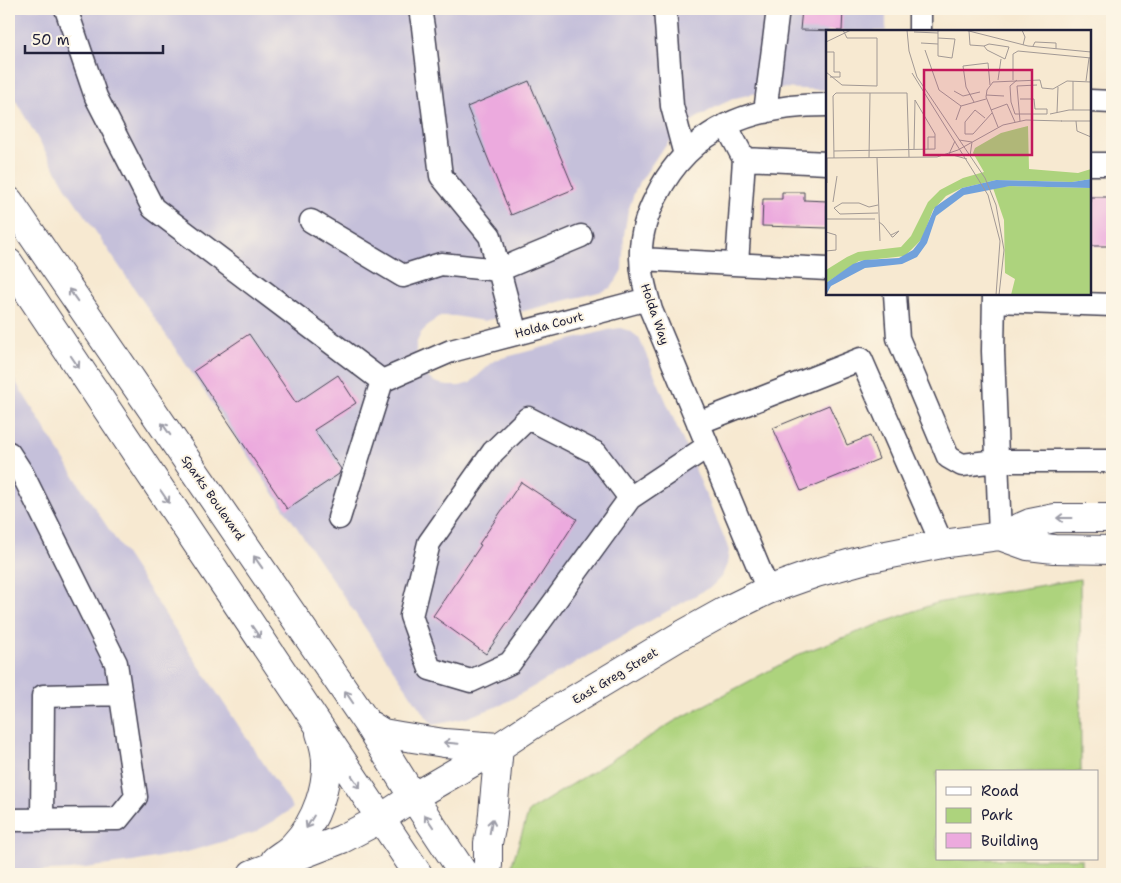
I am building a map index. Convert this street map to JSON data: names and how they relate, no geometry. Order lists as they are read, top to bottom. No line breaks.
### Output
{"streets":{"main road":["Sparks Boulevard","East Greg Street"],"street":["Holda Way","Holda Court"]},"crossings":[["Holda Way","Holda Court"],["Holda Way","East Greg Street"],["Sparks Boulevard","East Greg Street"]],"legend":["Road","Park","Building"],"scale_bar":"50 m"}
